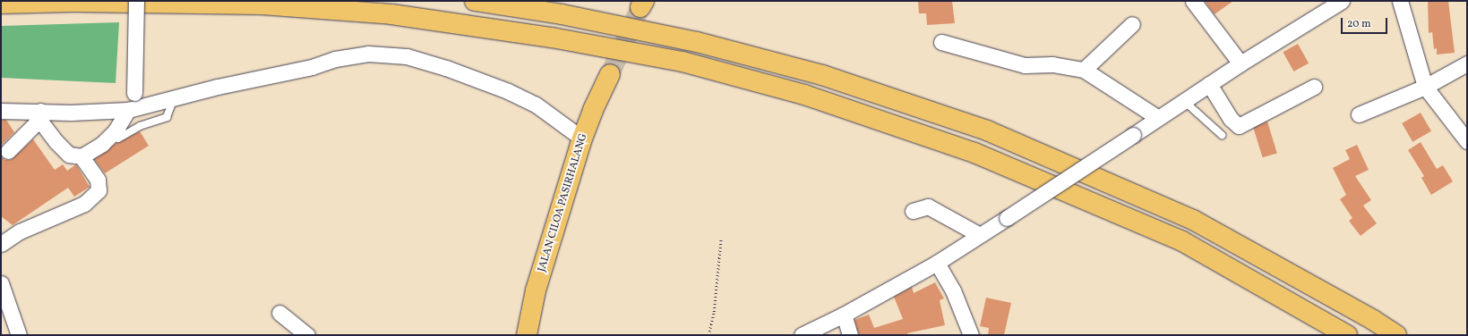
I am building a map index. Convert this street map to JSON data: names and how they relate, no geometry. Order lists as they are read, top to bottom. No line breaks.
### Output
{"streets":{"main road":["JALAN CILOA PASIRHALANG"]},"scale_bar":"20 m"}
